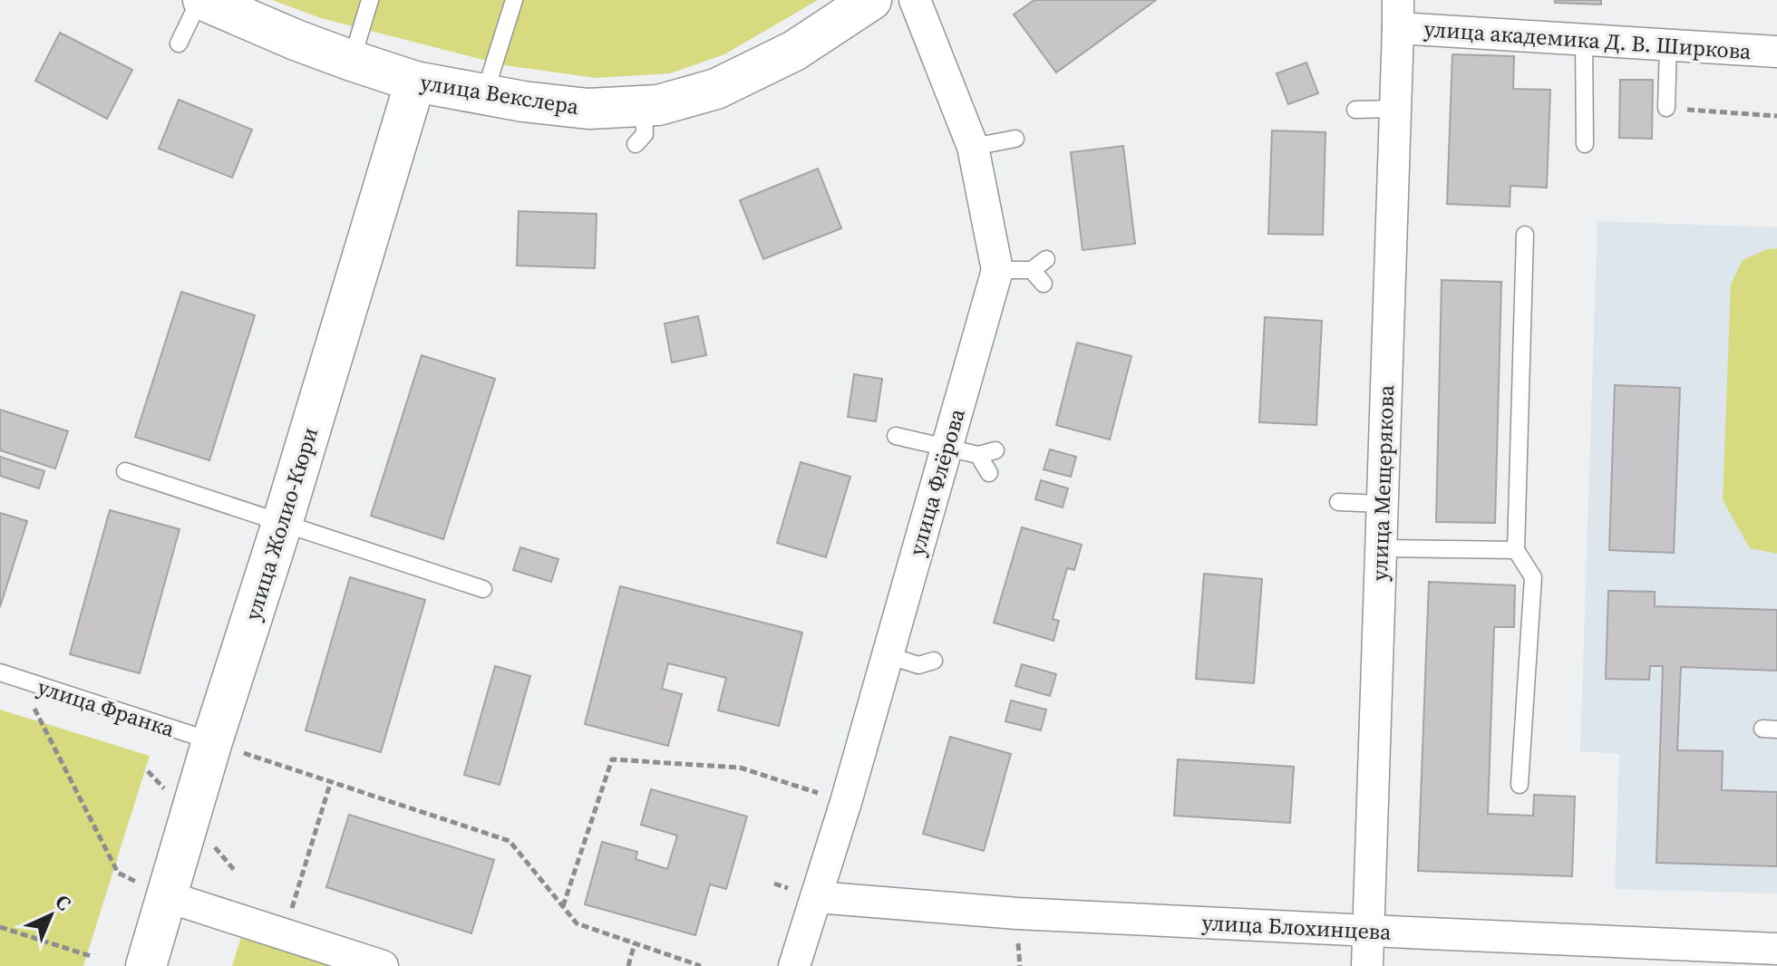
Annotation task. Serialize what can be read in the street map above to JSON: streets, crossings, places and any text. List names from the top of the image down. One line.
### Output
{"streets":{"street":["улица академика Д. В. Ширкова","улица Векслера","улица Флёрова","улица Мещерякова","улица Жолио-Кюри","улица Блохинцева"],"lane":["улица Франка"]},"crossings":[["улица академика Д. В. Ширкова","улица Мещерякова"],["улица Векслера","улица Жолио-Кюри"],["улица Флёрова","улица Блохинцева"],["улица Мещерякова","улица Блохинцева"],["улица Жолио-Кюри","улица Франка"]],"north":"top right"}
